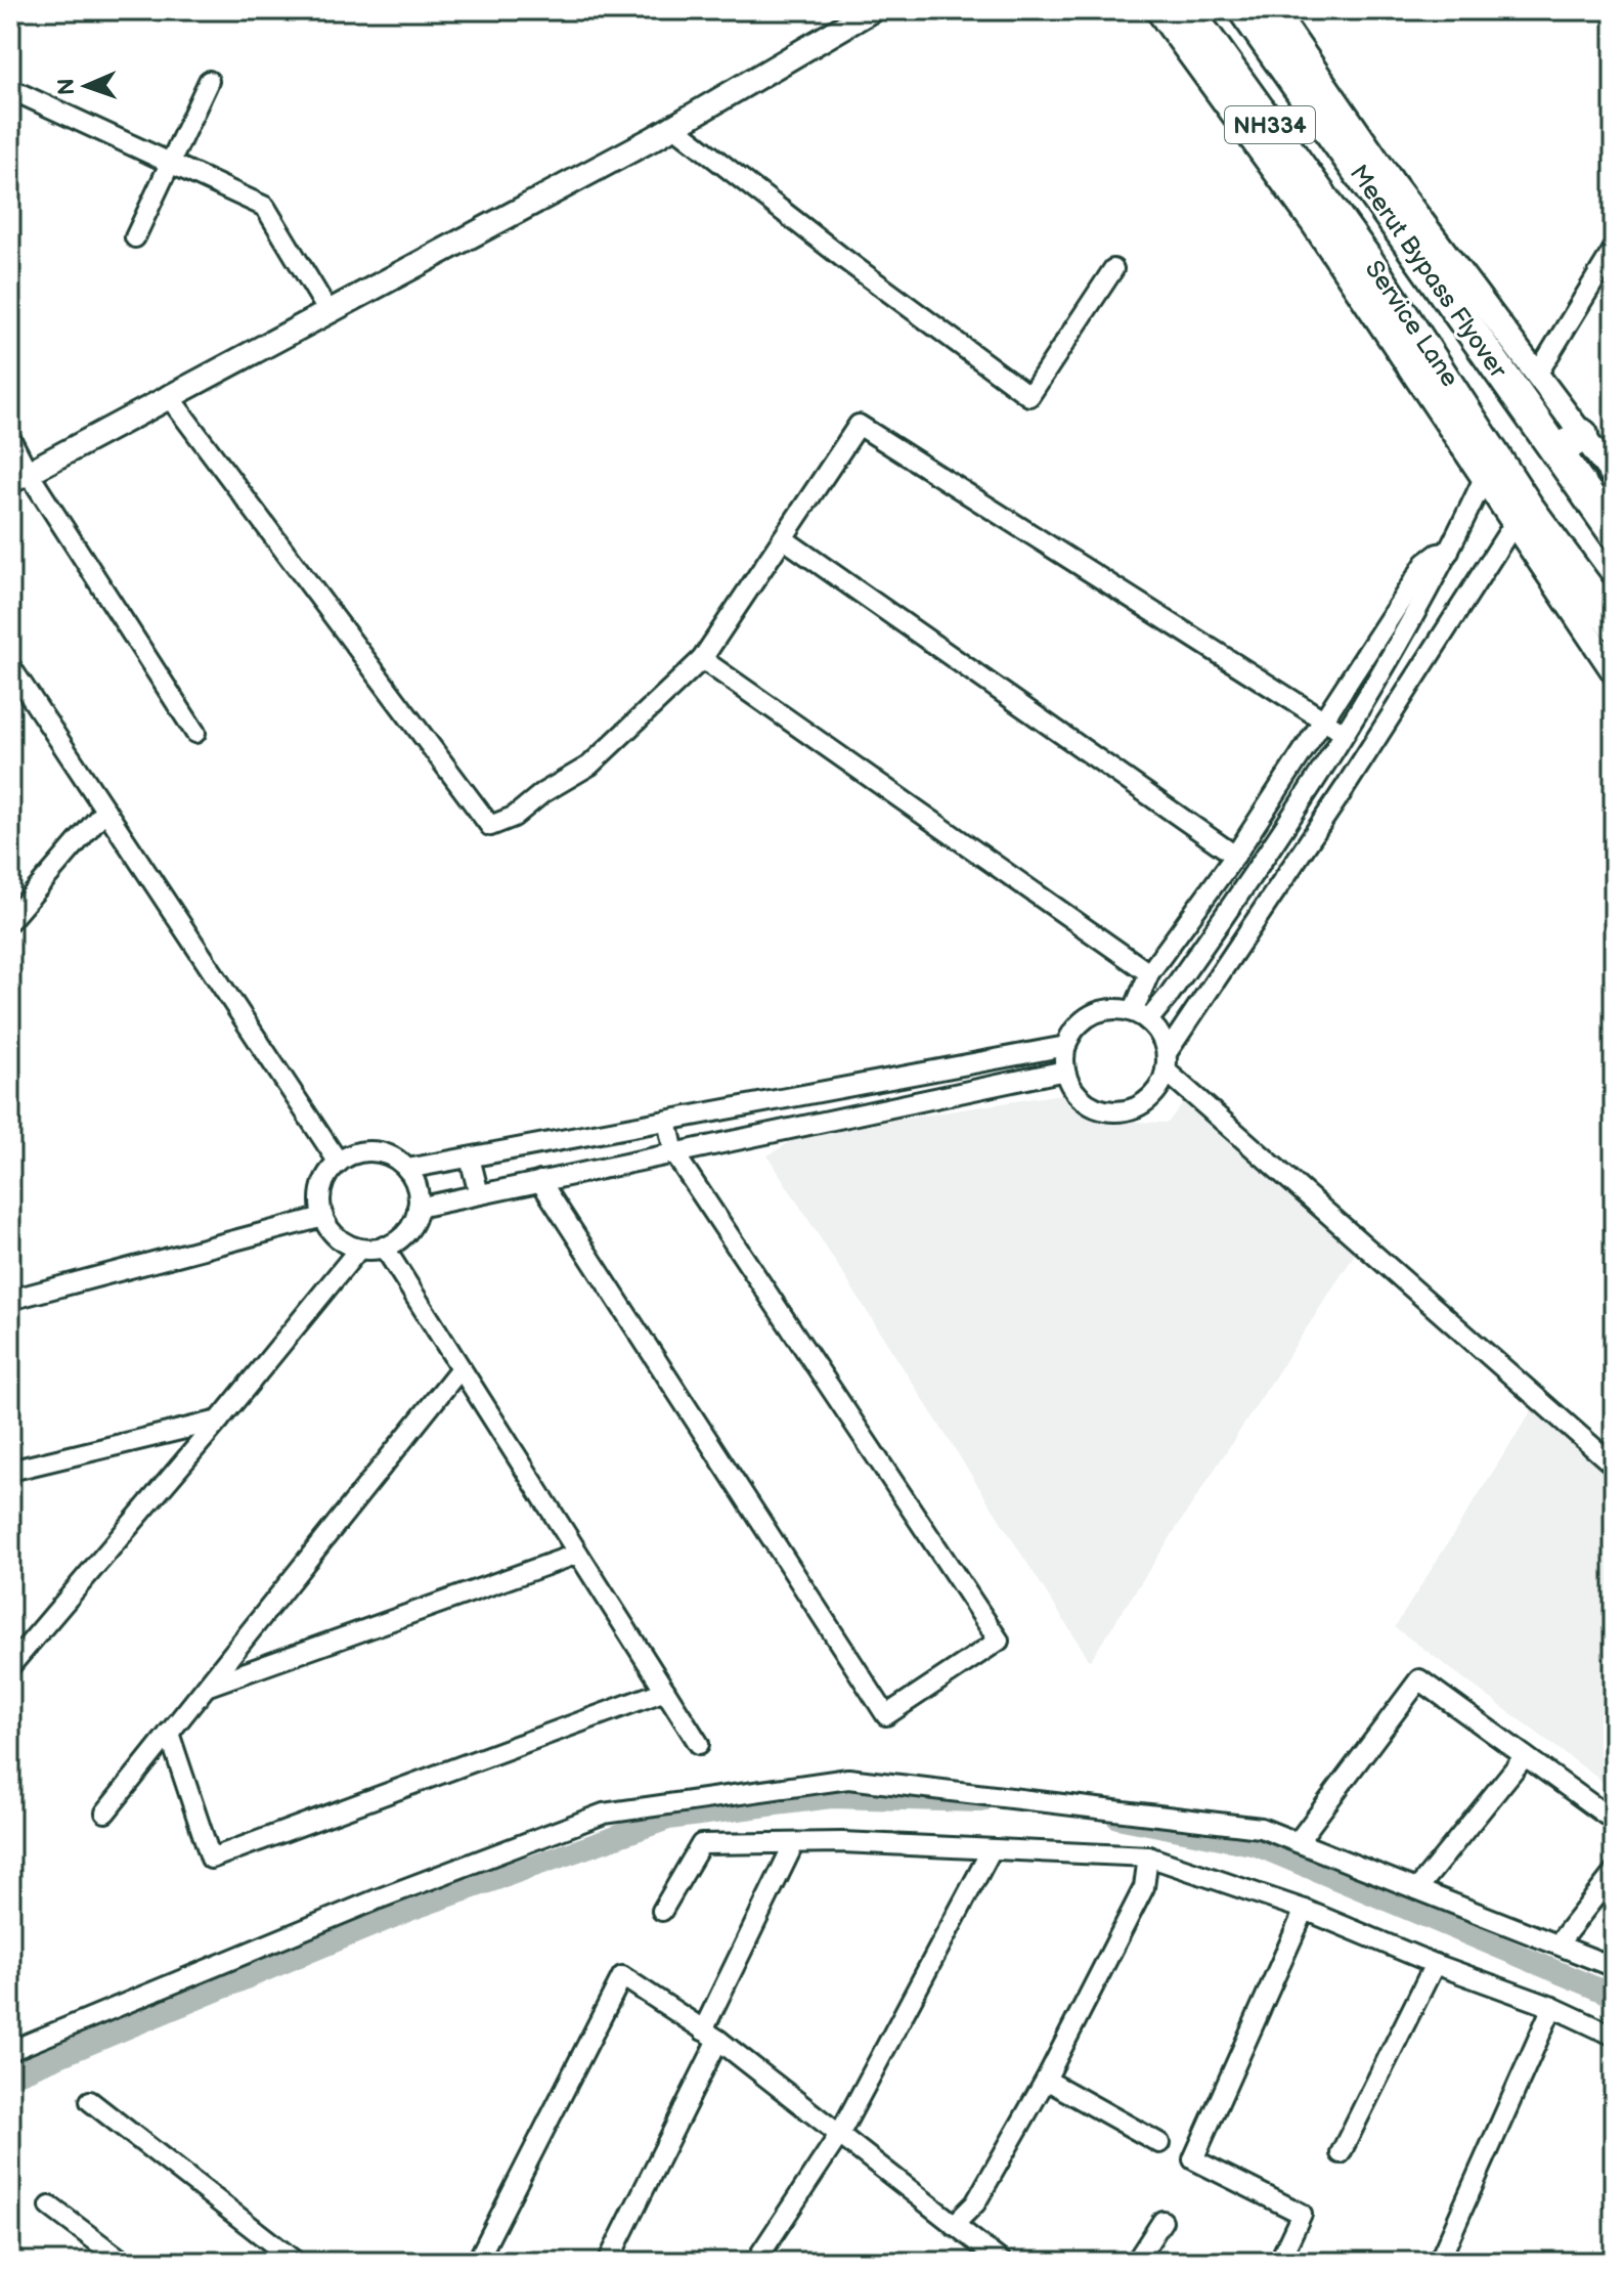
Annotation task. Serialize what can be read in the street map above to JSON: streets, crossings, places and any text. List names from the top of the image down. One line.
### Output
{"streets":{"highway":["NH334","Meerut Bypass Flyover"],"street":["Service Lane"]},"crossings":[["NH334","Meerut Bypass Flyover"],["NH334","Service Lane"],["Meerut Bypass Flyover","Service Lane"]],"north":"left"}
